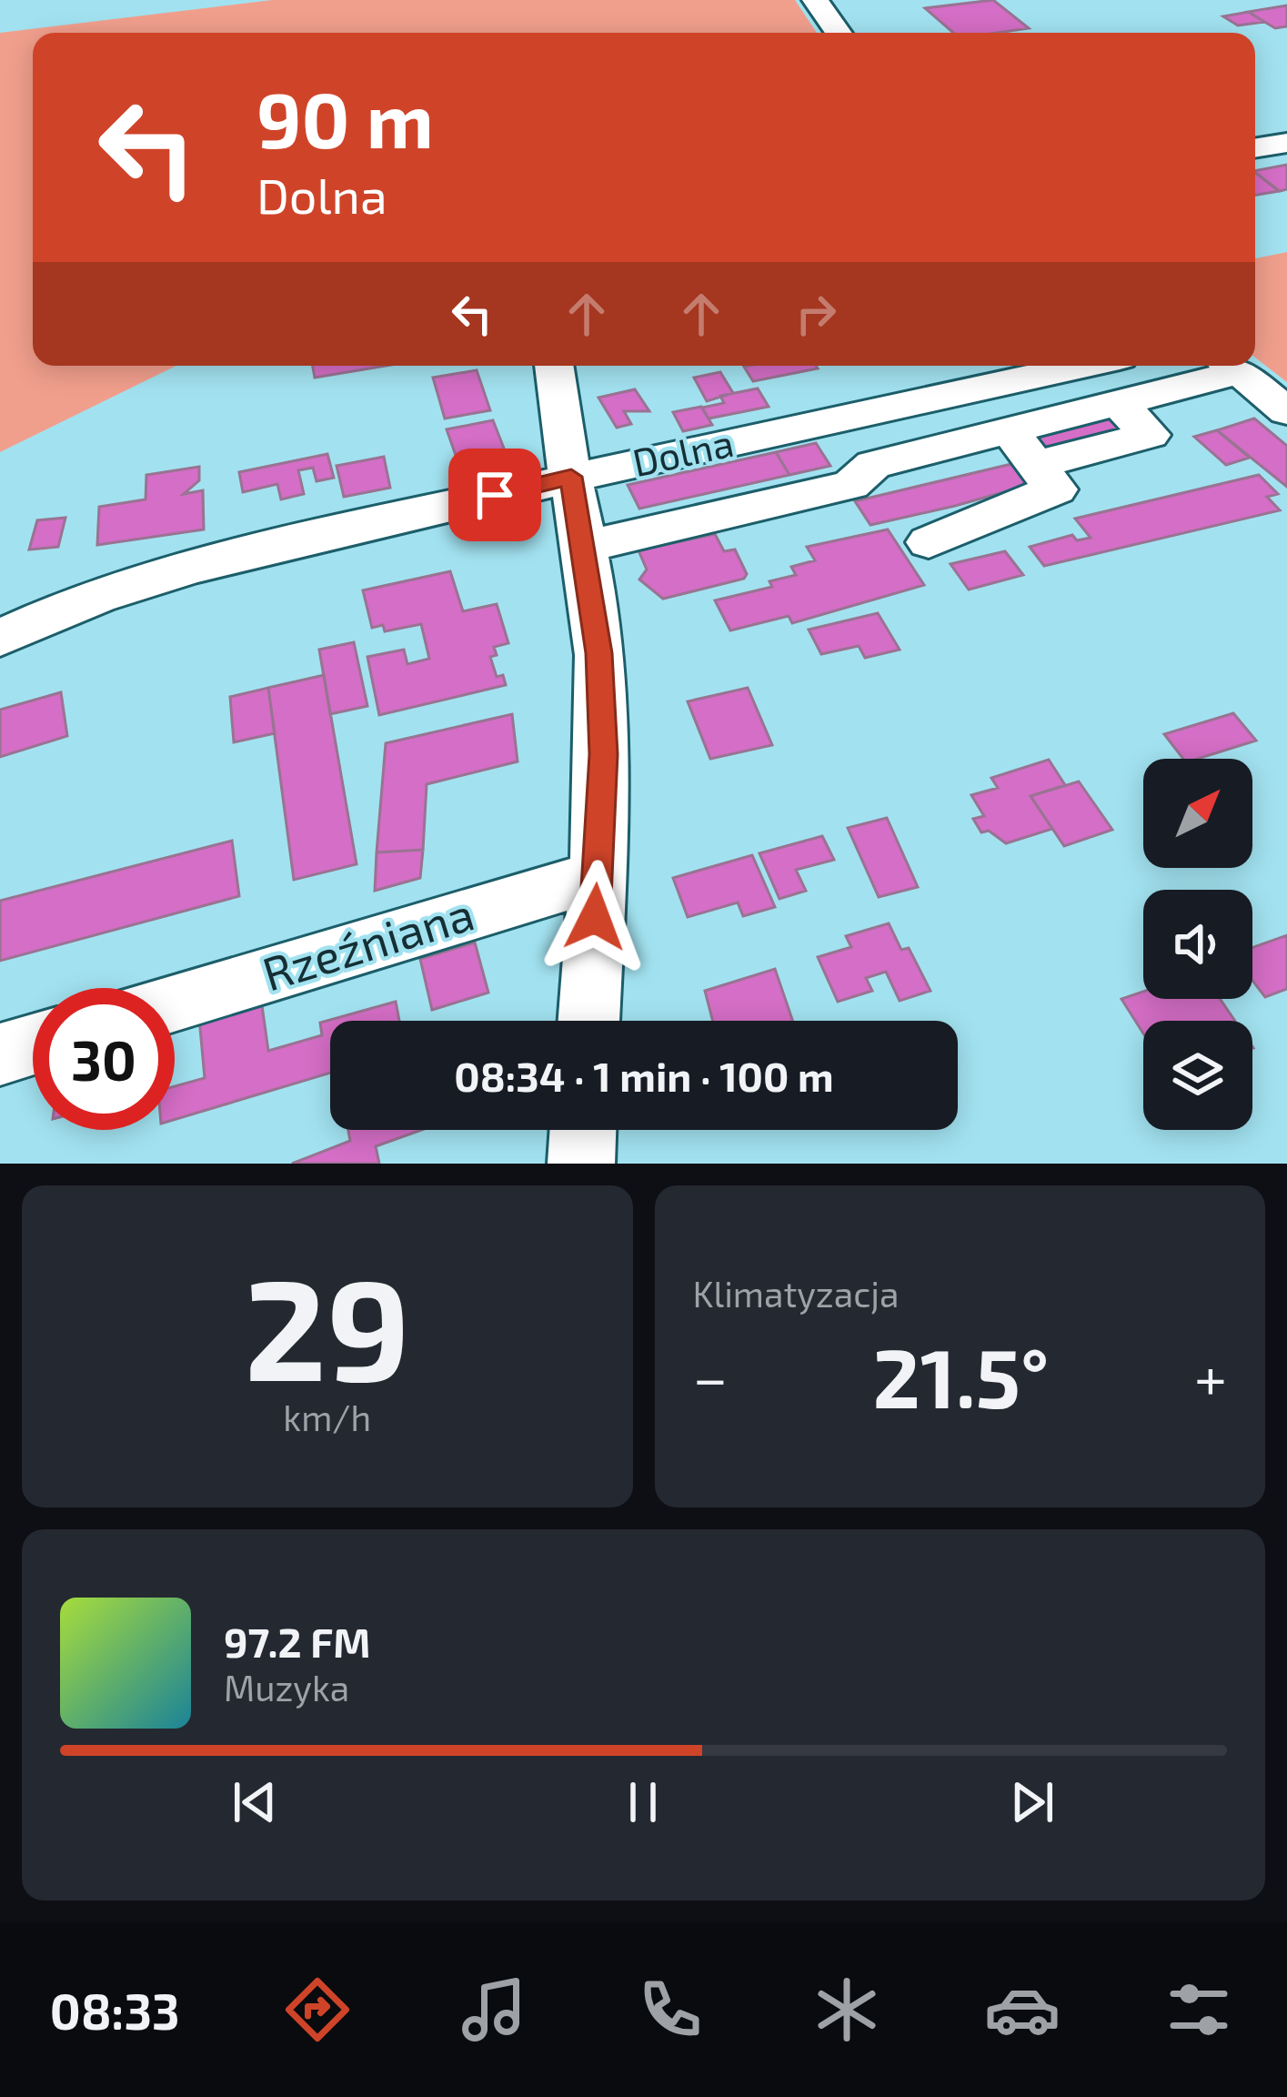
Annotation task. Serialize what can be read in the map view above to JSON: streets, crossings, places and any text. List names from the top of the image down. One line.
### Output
{"streets":{"street":["Dolna","Rzeźniana"]},"north":"top right","page":{"turn":["90 m","Dolna"],"limit":"30","trip":"08:34 · 1 min · 100 m","tile":[["29","km/h"],"Klimatyzacja"],"heat":["−","21.5°","+"],"song":["97.2 FM","Muzyka"],"tabs":"08:33"}}
